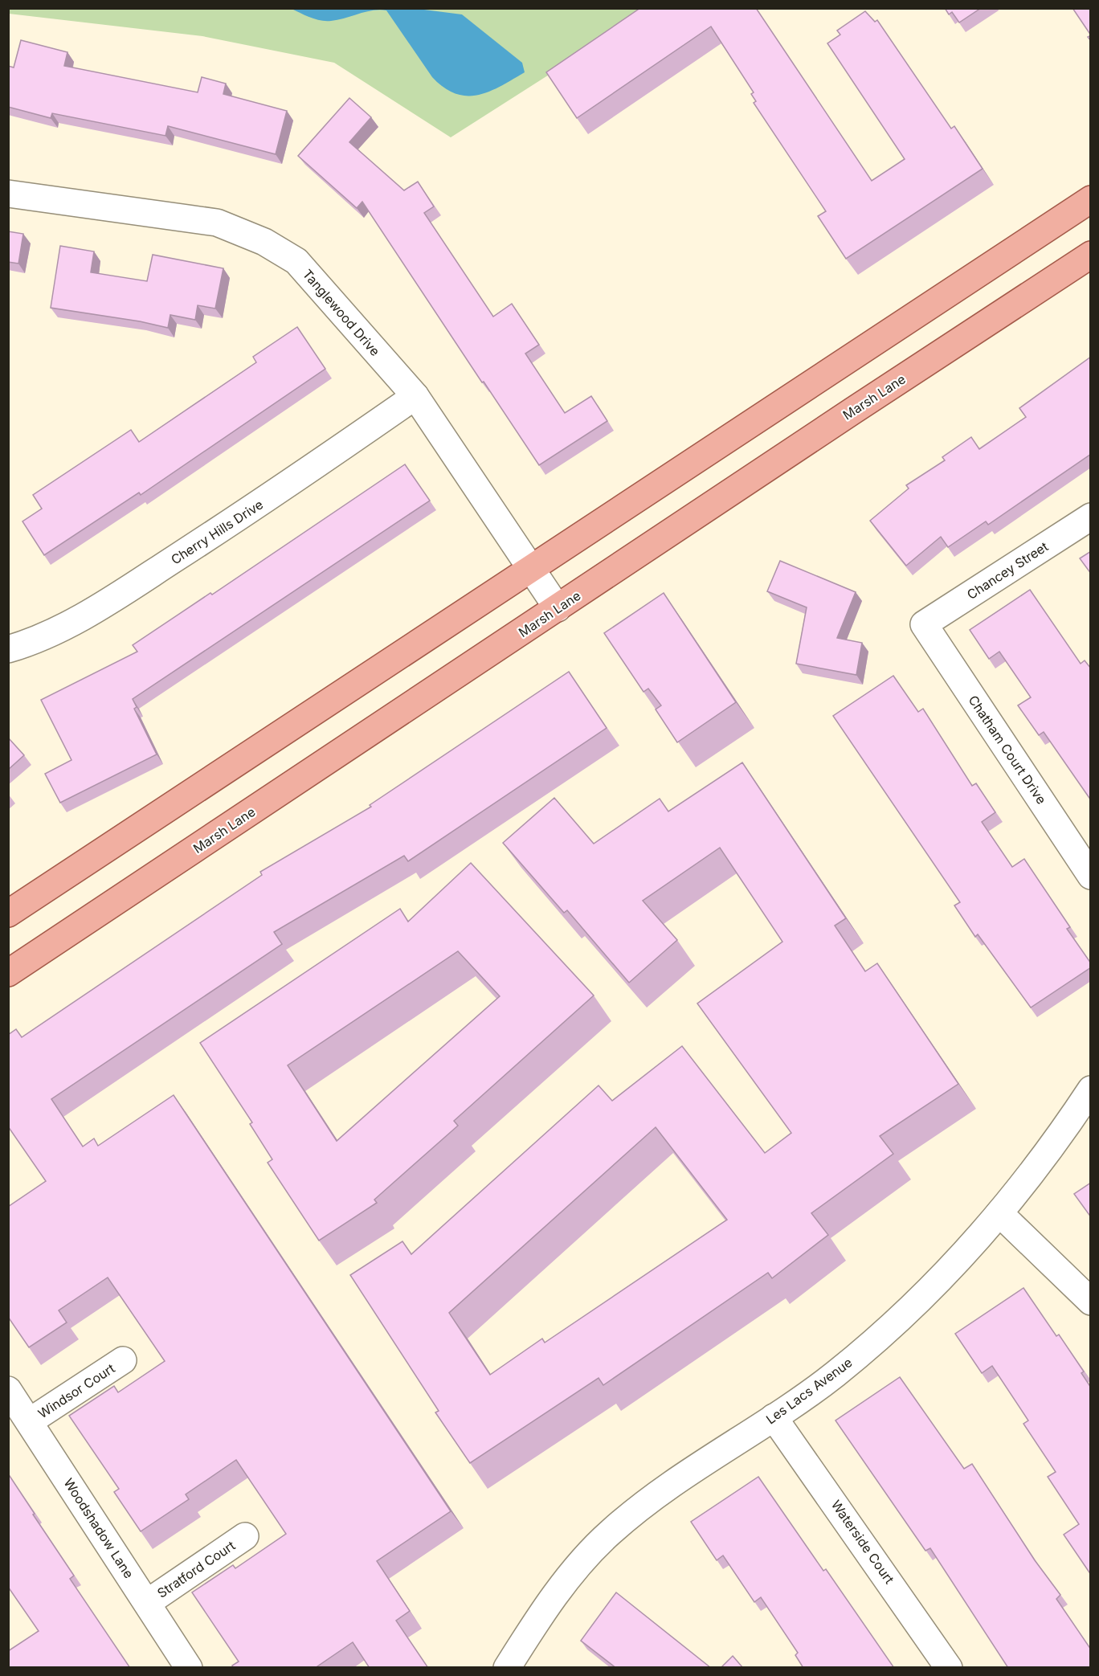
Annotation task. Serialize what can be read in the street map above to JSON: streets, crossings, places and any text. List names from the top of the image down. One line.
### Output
{"streets":{"main road":["Marsh Lane"],"street":["Tanglewood Drive","Cherry Hills Drive","Chancey Street","Chatham Court Drive","Windsor Court","Les Lacs Avenue","Woodshadow Lane","Waterside Court","Stratford Court"]},"crossings":[["Tanglewood Drive","Marsh Lane"],["Tanglewood Drive","Cherry Hills Drive"],["Chancey Street","Chatham Court Drive"],["Windsor Court","Woodshadow Lane"],["Les Lacs Avenue","Waterside Court"],["Woodshadow Lane","Stratford Court"]]}
